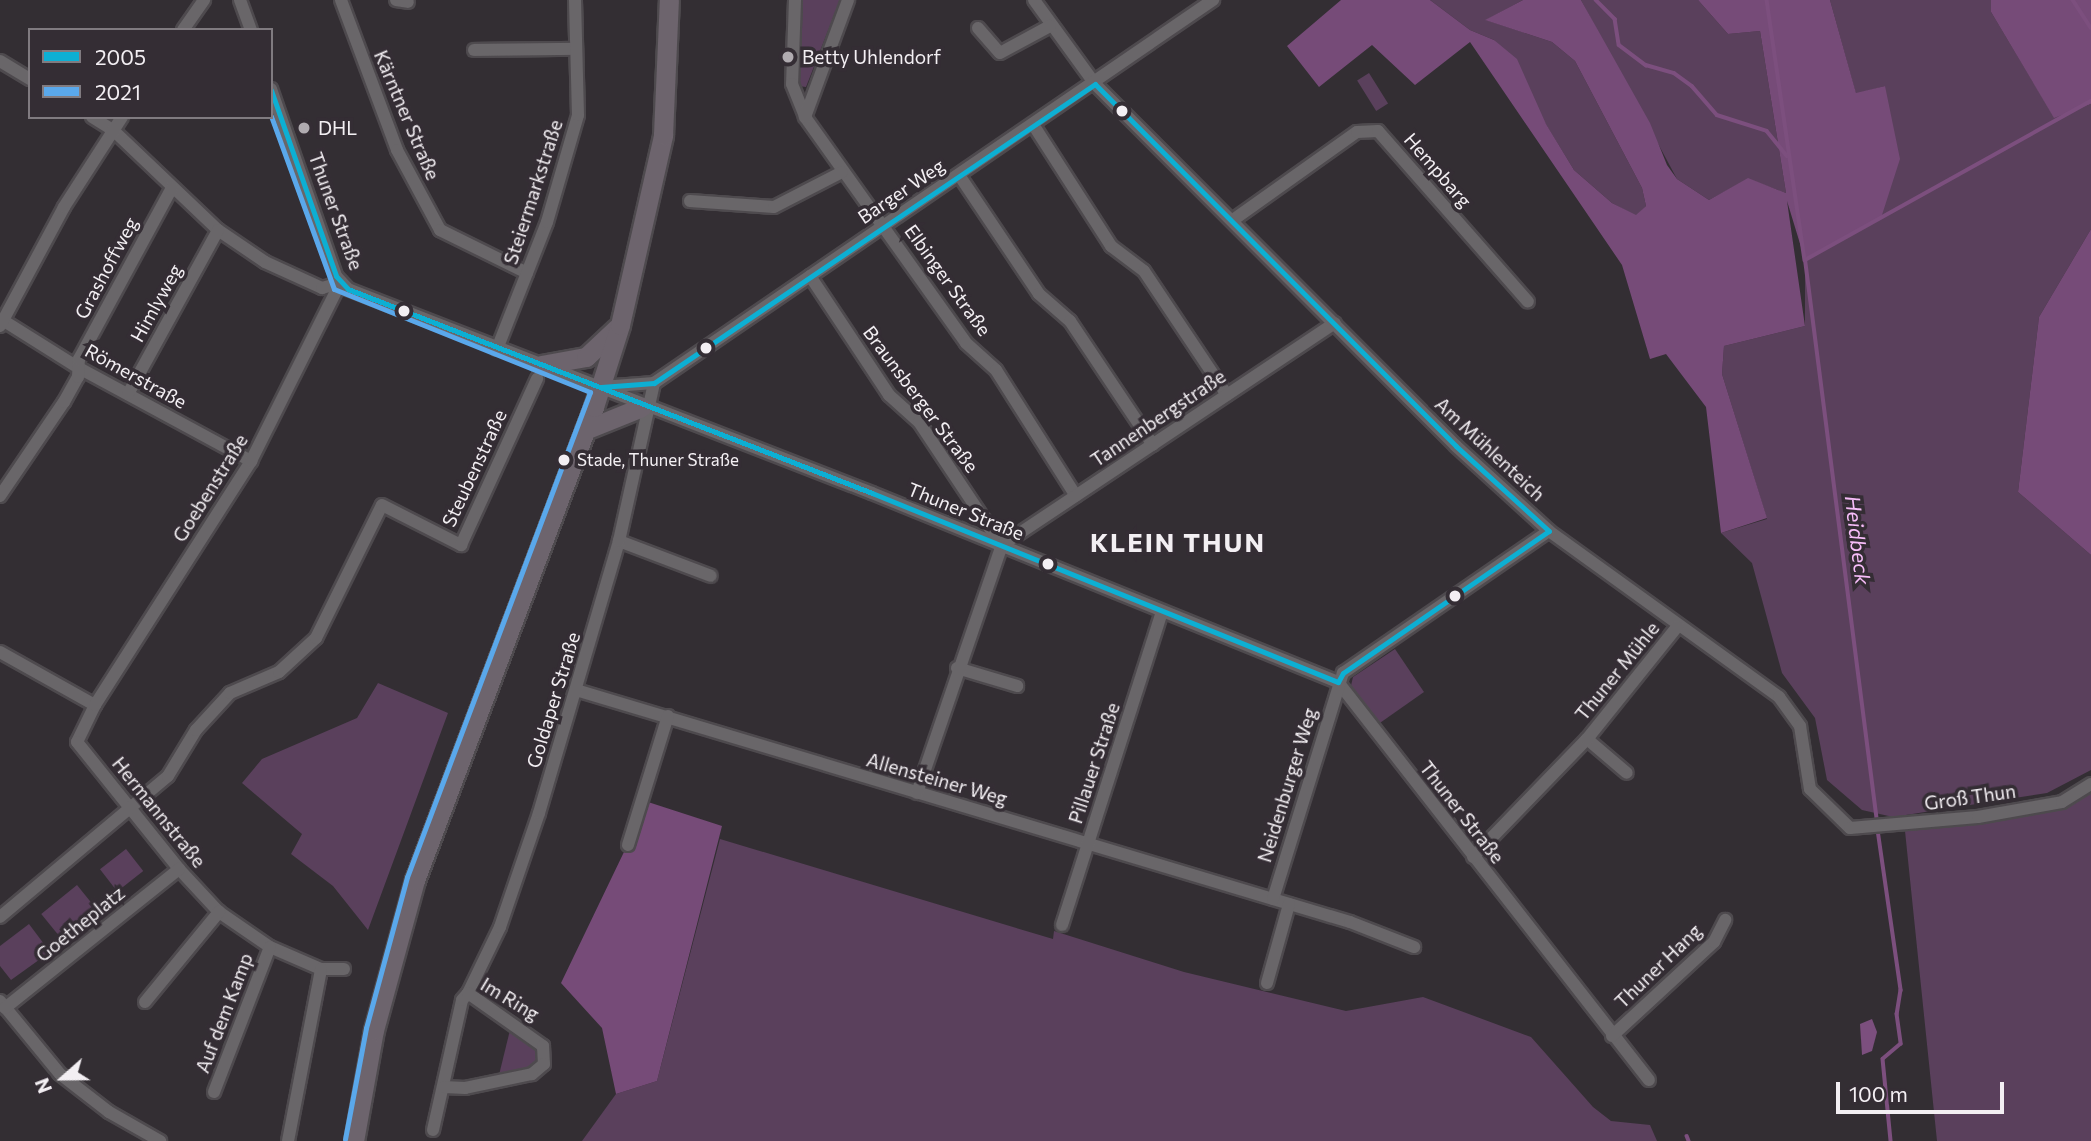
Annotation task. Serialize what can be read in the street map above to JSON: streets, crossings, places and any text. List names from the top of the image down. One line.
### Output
{"streets":{"street":["Kärntner Straße","Hempbarg","Barger Weg","Steiermarkstraße","Thuner Straße","Grashoffweg","Elbinger Straße","Himlyweg","Römerstraße","Braunsberger Straße","Tannenbergstraße","Am Mühlenteich","Steubenstraße","Goebenstraße","Thuner Mühle","Goldaper Straße","Pillauer Straße","Allensteiner Weg","Neidenburger Weg","Groß Thun","Hermannstraße","Goetheplatz","Thuner Hang","Im Ring","Auf dem Kamp"]},"crossings":[["Kärntner Straße","Steiermarkstraße"],["Hempbarg","Am Mühlenteich"],["Barger Weg","Elbinger Straße"],["Barger Weg","Braunsberger Straße"],["Barger Weg","Am Mühlenteich"],["Barger Weg","Goldaper Straße"],["Steiermarkstraße","Thuner Straße"],["Thuner Straße","Braunsberger Straße"],["Thuner Straße","Tannenbergstraße"],["Thuner Straße","Steubenstraße"],["Thuner Straße","Goebenstraße"],["Thuner Straße","Thuner Mühle"],["Thuner Straße","Goldaper Straße"],["Thuner Straße","Pillauer Straße"],["Thuner Straße","Neidenburger Weg"],["Thuner Straße","Thuner Hang"],["Grashoffweg","Römerstraße"],["Elbinger Straße","Tannenbergstraße"],["Himlyweg","Römerstraße"],["Römerstraße","Goebenstraße"],["Braunsberger Straße","Tannenbergstraße"],["Tannenbergstraße","Am Mühlenteich"],["Am Mühlenteich","Thuner Mühle"],["Am Mühlenteich","Groß Thun"],["Steubenstraße","Hermannstraße"],["Goebenstraße","Hermannstraße"],["Goldaper Straße","Allensteiner Weg"],["Goldaper Straße","Im Ring"],["Pillauer Straße","Allensteiner Weg"],["Allensteiner Weg","Neidenburger Weg"],["Hermannstraße","Goetheplatz"],["Hermannstraße","Auf dem Kamp"]],"districts":["KLEIN THUN"],"water":["Heidbeck"],"places":["Betty Uhlendorf","DHL","Stade, Thuner Straße"],"lines":["transit line 2005","transit line 2021"],"legend":["2005","2021"],"scale_bar":"100 m","north":"left"}
